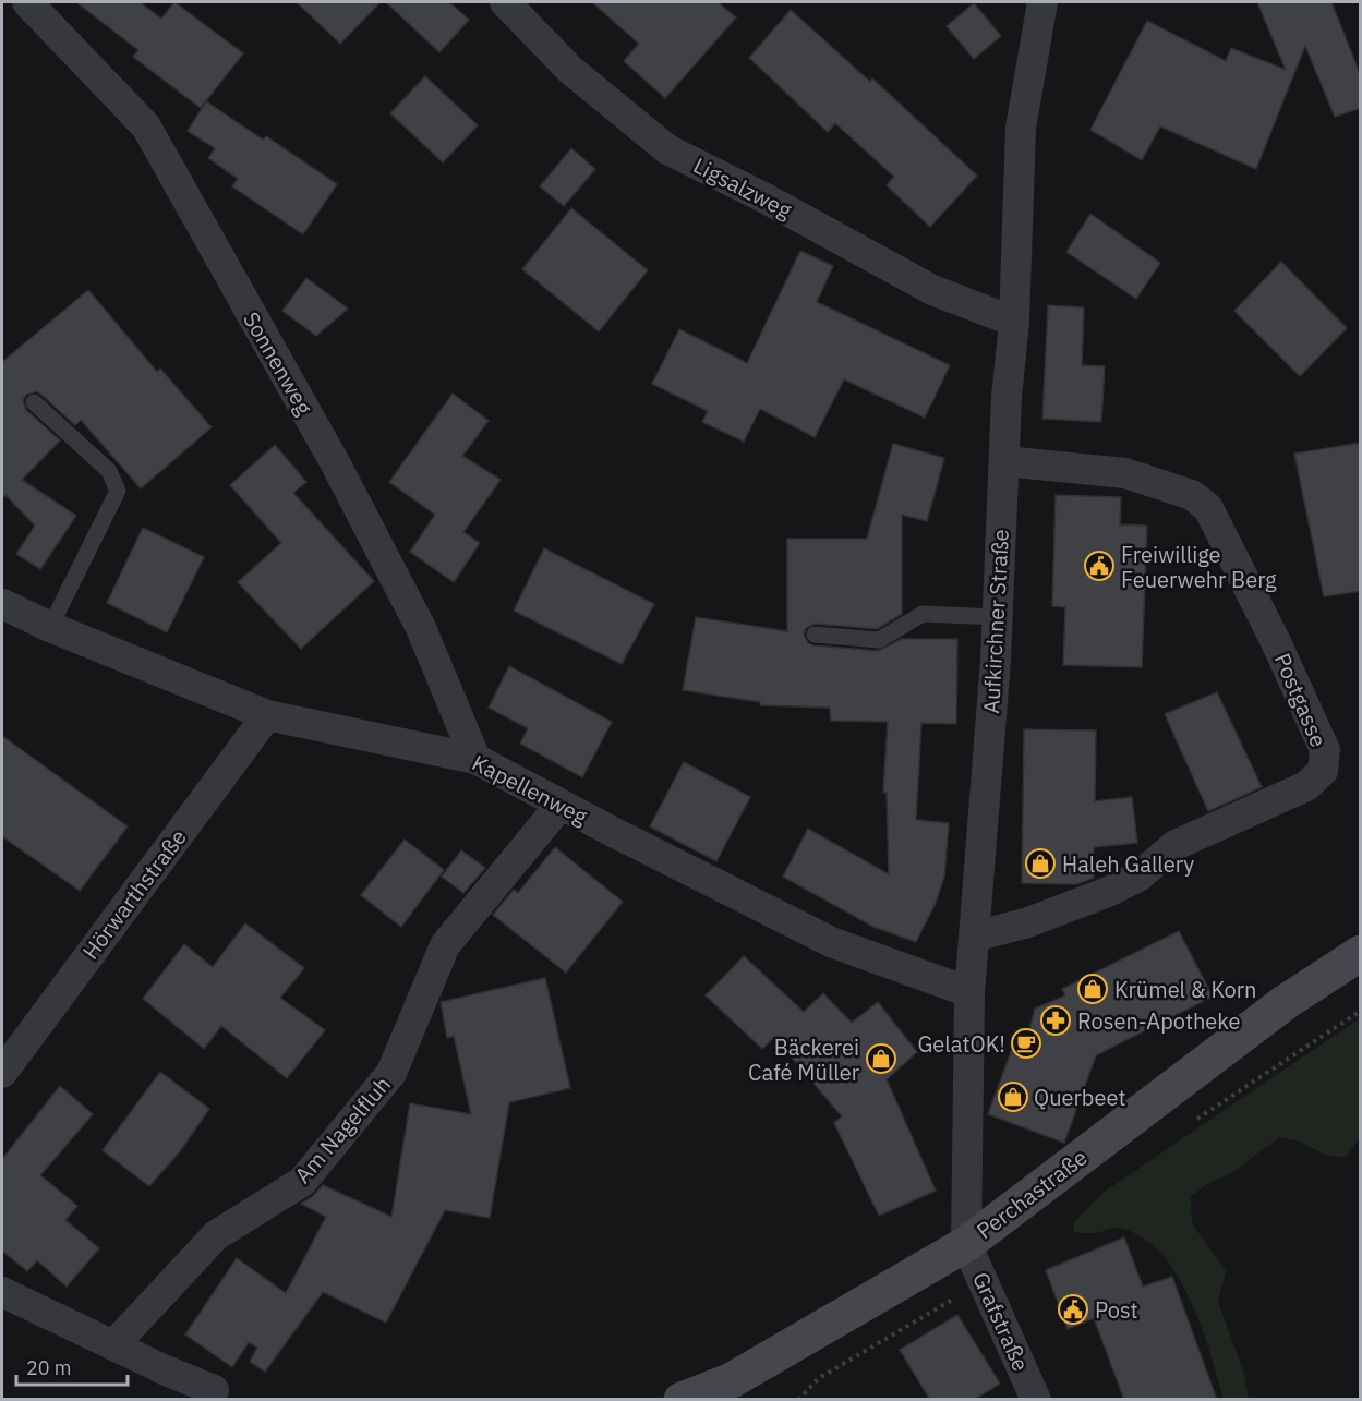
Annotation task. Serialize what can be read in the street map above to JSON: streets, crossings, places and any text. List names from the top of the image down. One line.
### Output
{"streets":{"main road":["Perchastraße"],"street":["Ligsalzweg","Sonnenweg","Aufkirchner Straße","Postgasse","Kapellenweg","Hörwarthstraße","Am Nagelfluh","Grafstraße"]},"crossings":[["Ligsalzweg","Aufkirchner Straße"],["Sonnenweg","Kapellenweg"],["Aufkirchner Straße","Postgasse"],["Aufkirchner Straße","Kapellenweg"],["Aufkirchner Straße","Perchastraße"],["Aufkirchner Straße","Grafstraße"],["Kapellenweg","Hörwarthstraße"],["Kapellenweg","Am Nagelfluh"],["Perchastraße","Grafstraße"]],"places":{"public building":["Freiwillige Feuerwehr Berg","Post"],"shop":["Haleh Gallery","Krümel & Korn","Bäckerei Café Müller","Querbeet"],"pharmacy":["Rosen-Apotheke"],"cafe":["GelatOK!"]},"scale_bar":"20 m"}
